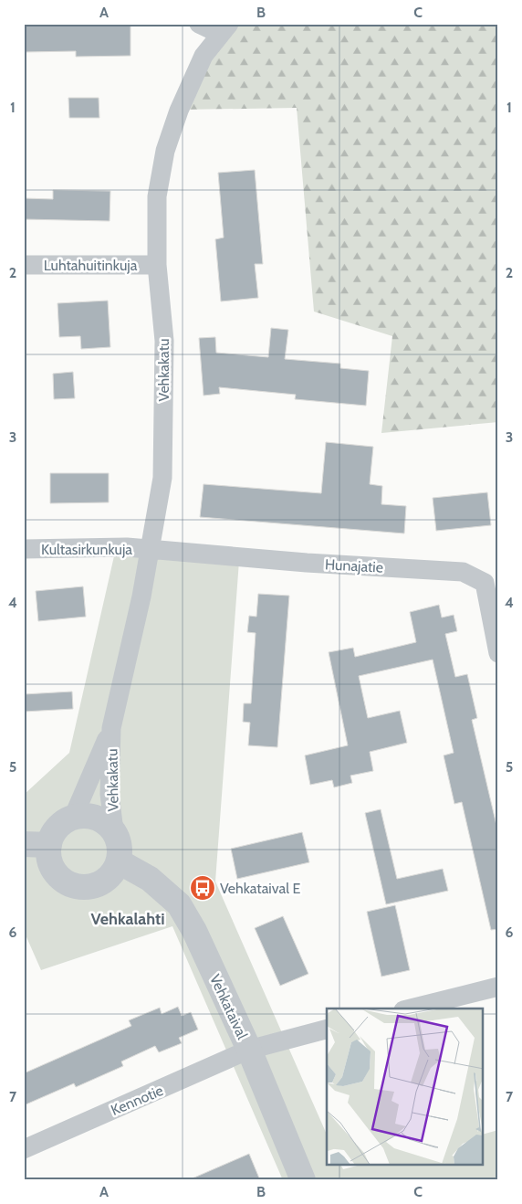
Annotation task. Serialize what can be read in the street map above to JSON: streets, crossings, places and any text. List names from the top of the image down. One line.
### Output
{"streets":{"street":["Luhtahuitinkuja","Vehkakatu","Kultasirkunkuja","Hunajatie","Vehkataival","Kennotie"]},"crossings":[["Luhtahuitinkuja","Vehkakatu"],["Vehkakatu","Kultasirkunkuja"],["Vehkakatu","Hunajatie"],["Vehkakatu","Vehkataival"],["Kultasirkunkuja","Hunajatie"],["Vehkataival","Kennotie"]],"districts":["Vehkalahti"],"places":{"bus stop":["Vehkataival E"]},"grid":{"columns":["A","B","C"],"rows":["1","2","3","4","5","6","7"]}}
